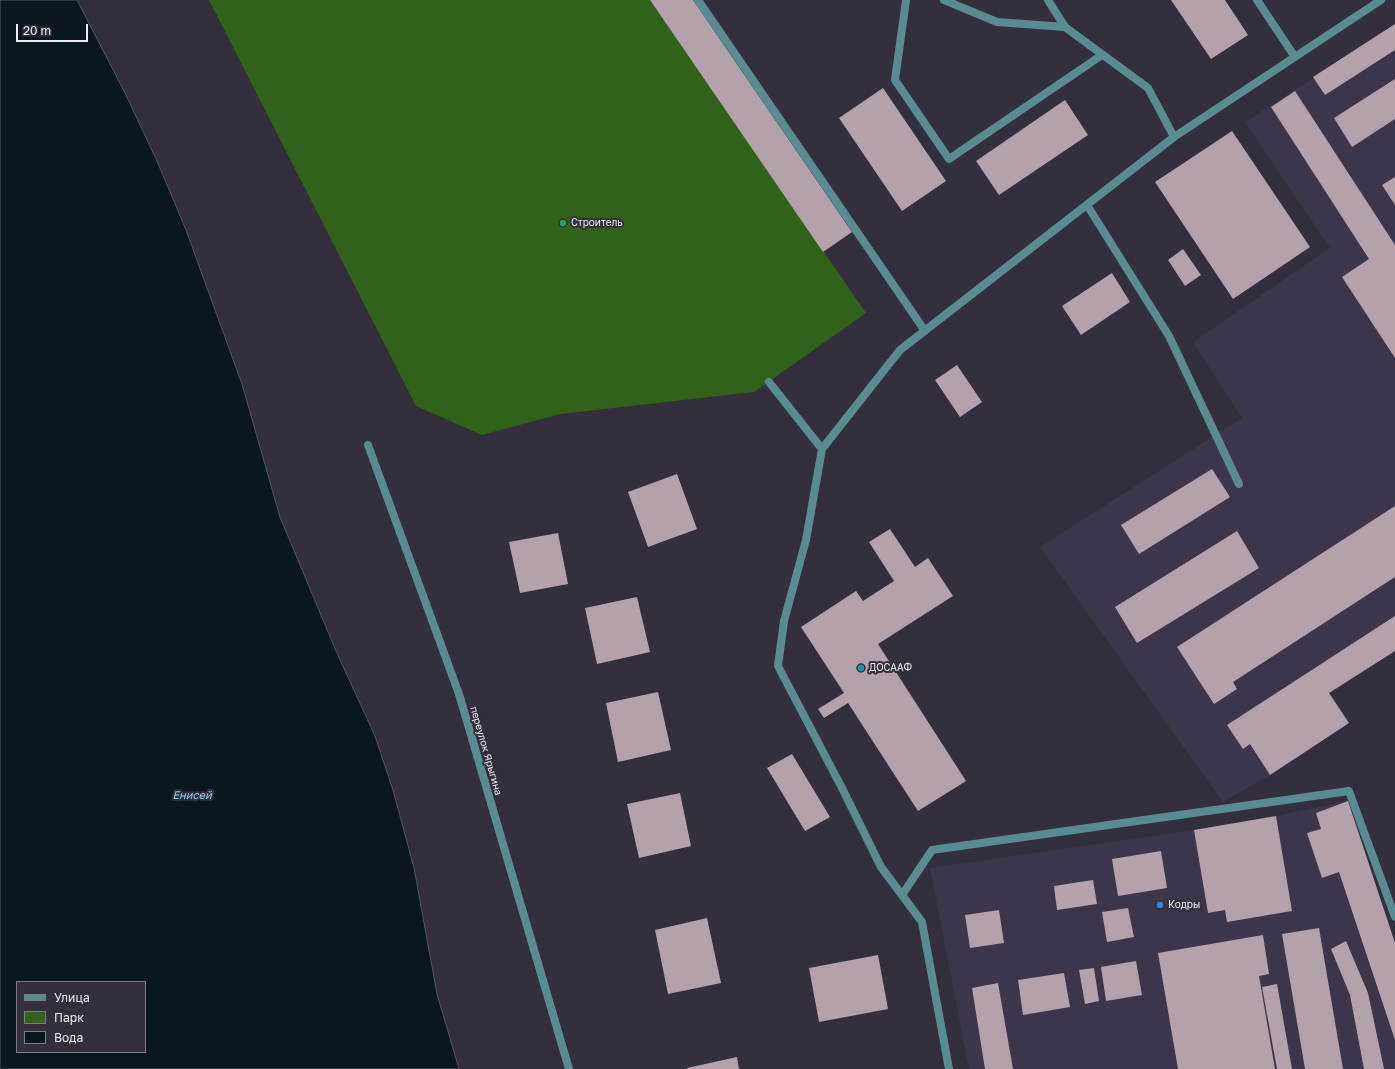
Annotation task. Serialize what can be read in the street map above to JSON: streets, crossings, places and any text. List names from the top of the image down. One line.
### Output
{"streets":{"street":["переулок Ярыгина"]},"water":["Енисей"],"places":["Строитель","ДОСААФ","Кодры"],"legend":["Улица","Парк","Вода"],"scale_bar":"20 m"}
